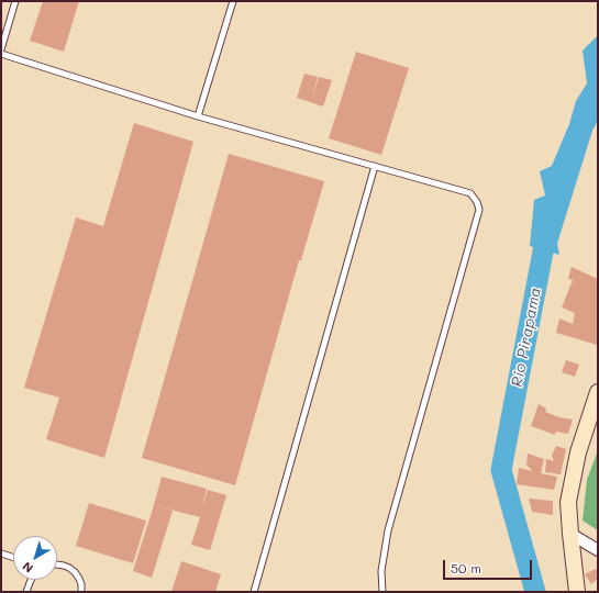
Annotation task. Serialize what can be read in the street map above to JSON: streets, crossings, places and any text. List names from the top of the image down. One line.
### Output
{"water":["Rio Pirapama"],"scale_bar":"50 m","north":"bottom left"}
